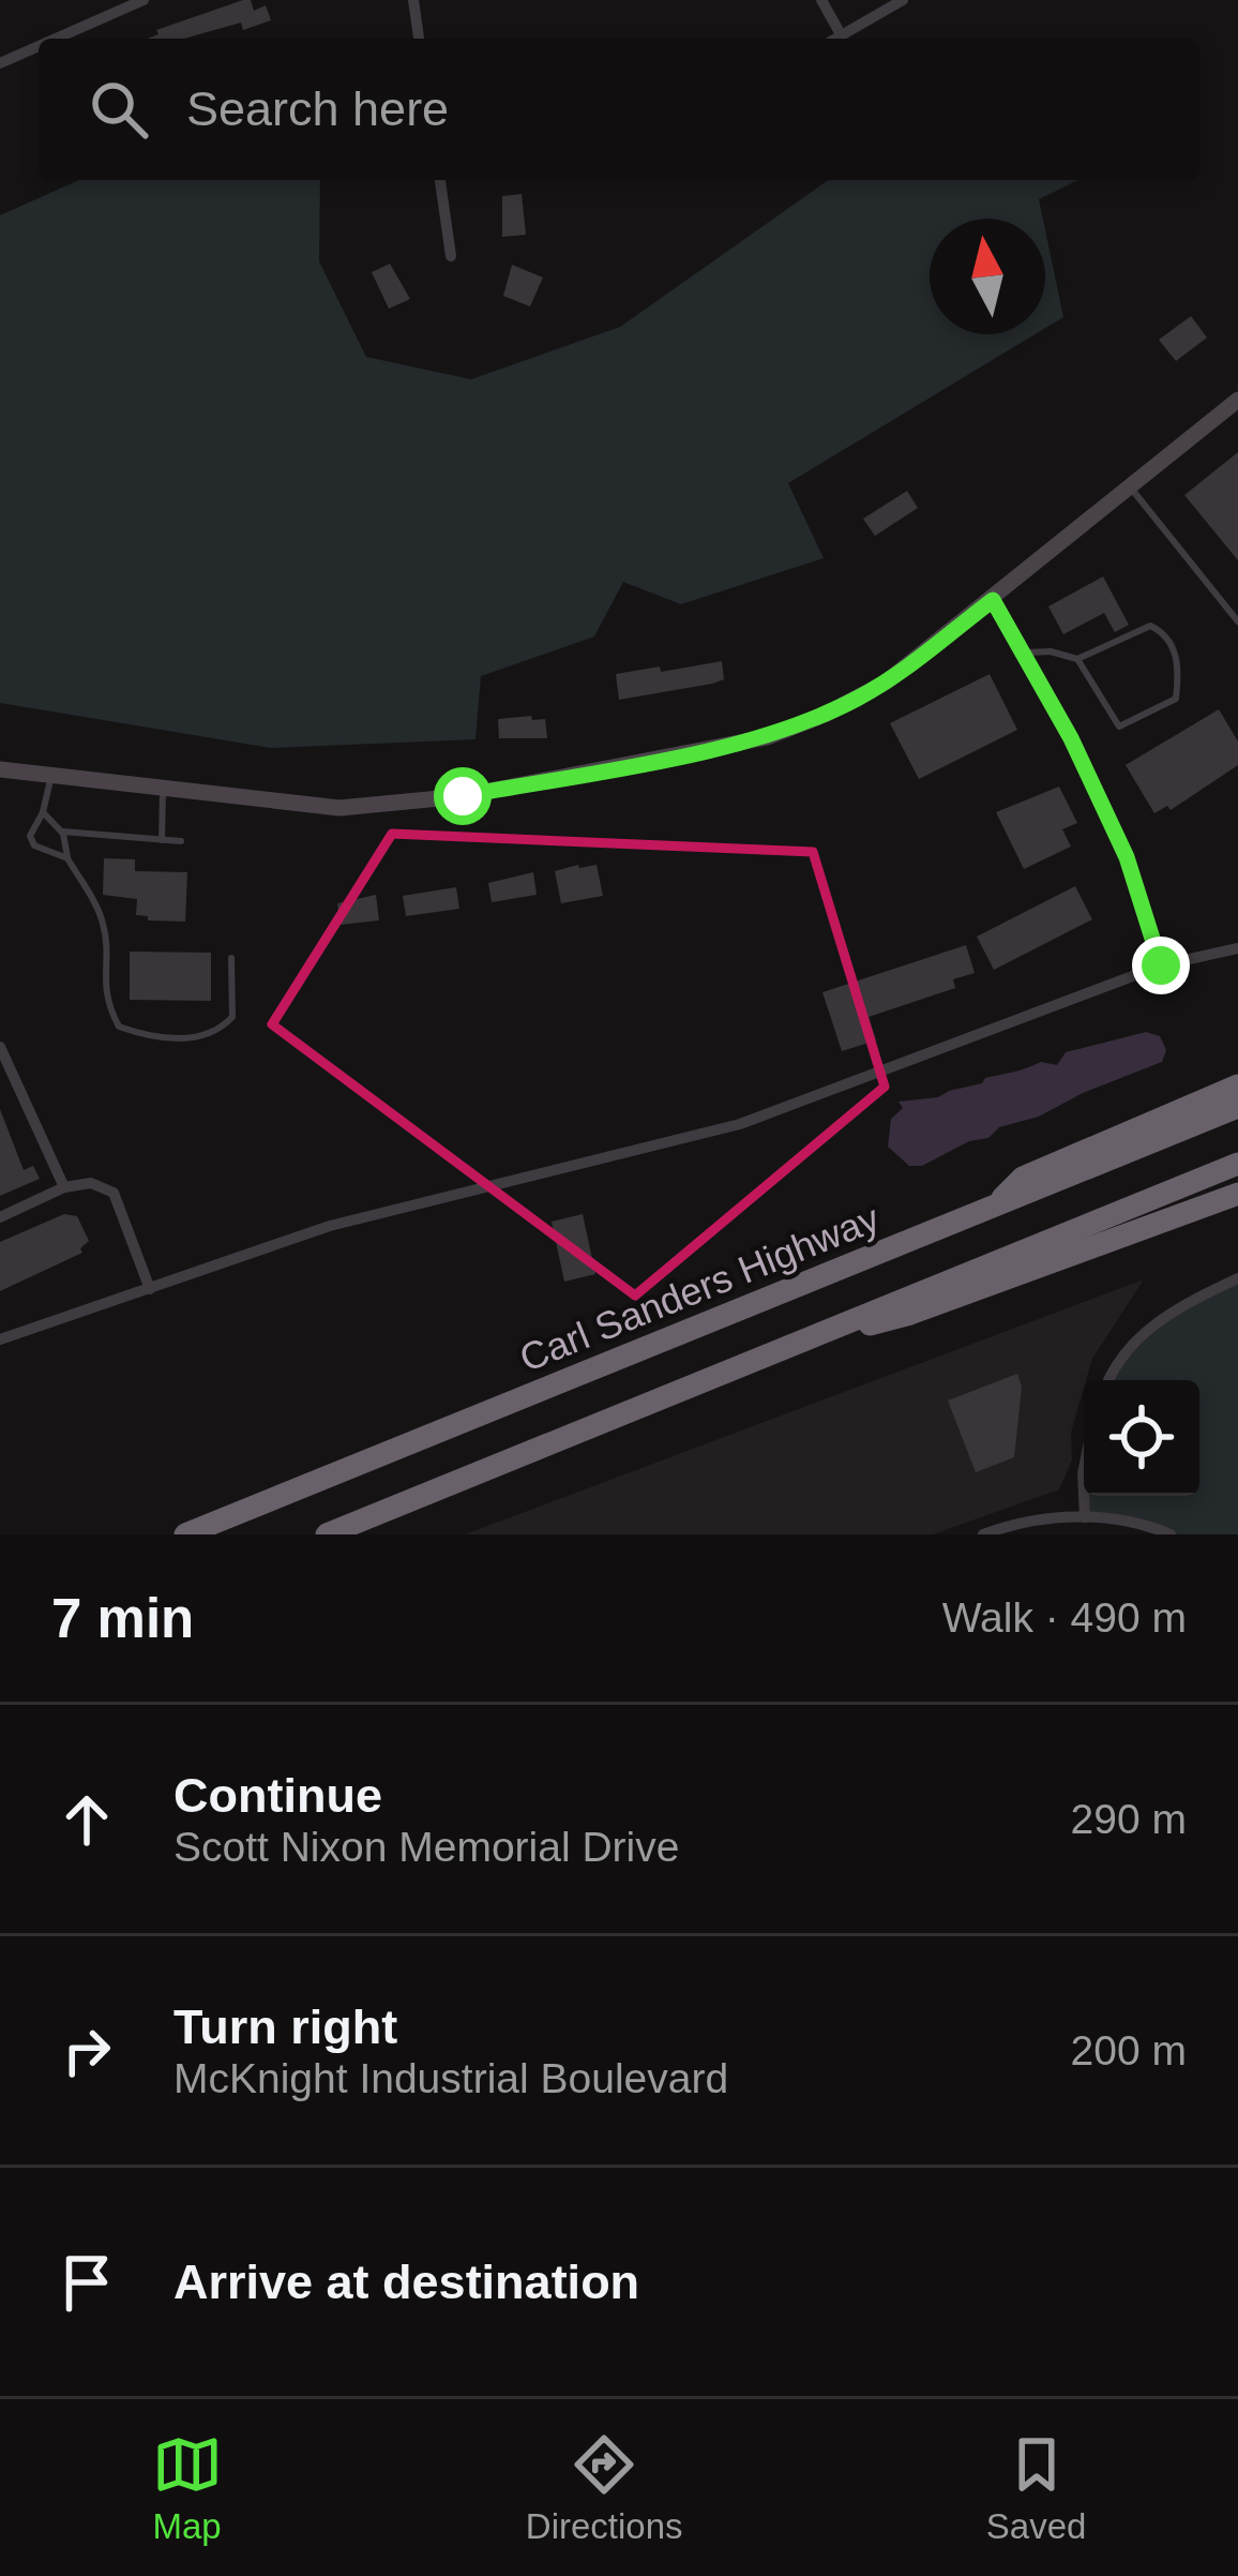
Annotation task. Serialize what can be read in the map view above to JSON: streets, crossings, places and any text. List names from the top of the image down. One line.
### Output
{"streets":{"highway":["Carl Sanders Highway"]},"north":"top","page":{"search":"Search here","heading":["7 min","Walk · 490 m"],"list":[["Continue","Scott Nixon Memorial Drive","290 m"],["Turn right","McKnight Industrial Boulevard","200 m"],"Arrive at destination"],"nav":["Map","Directions","Saved"]}}
